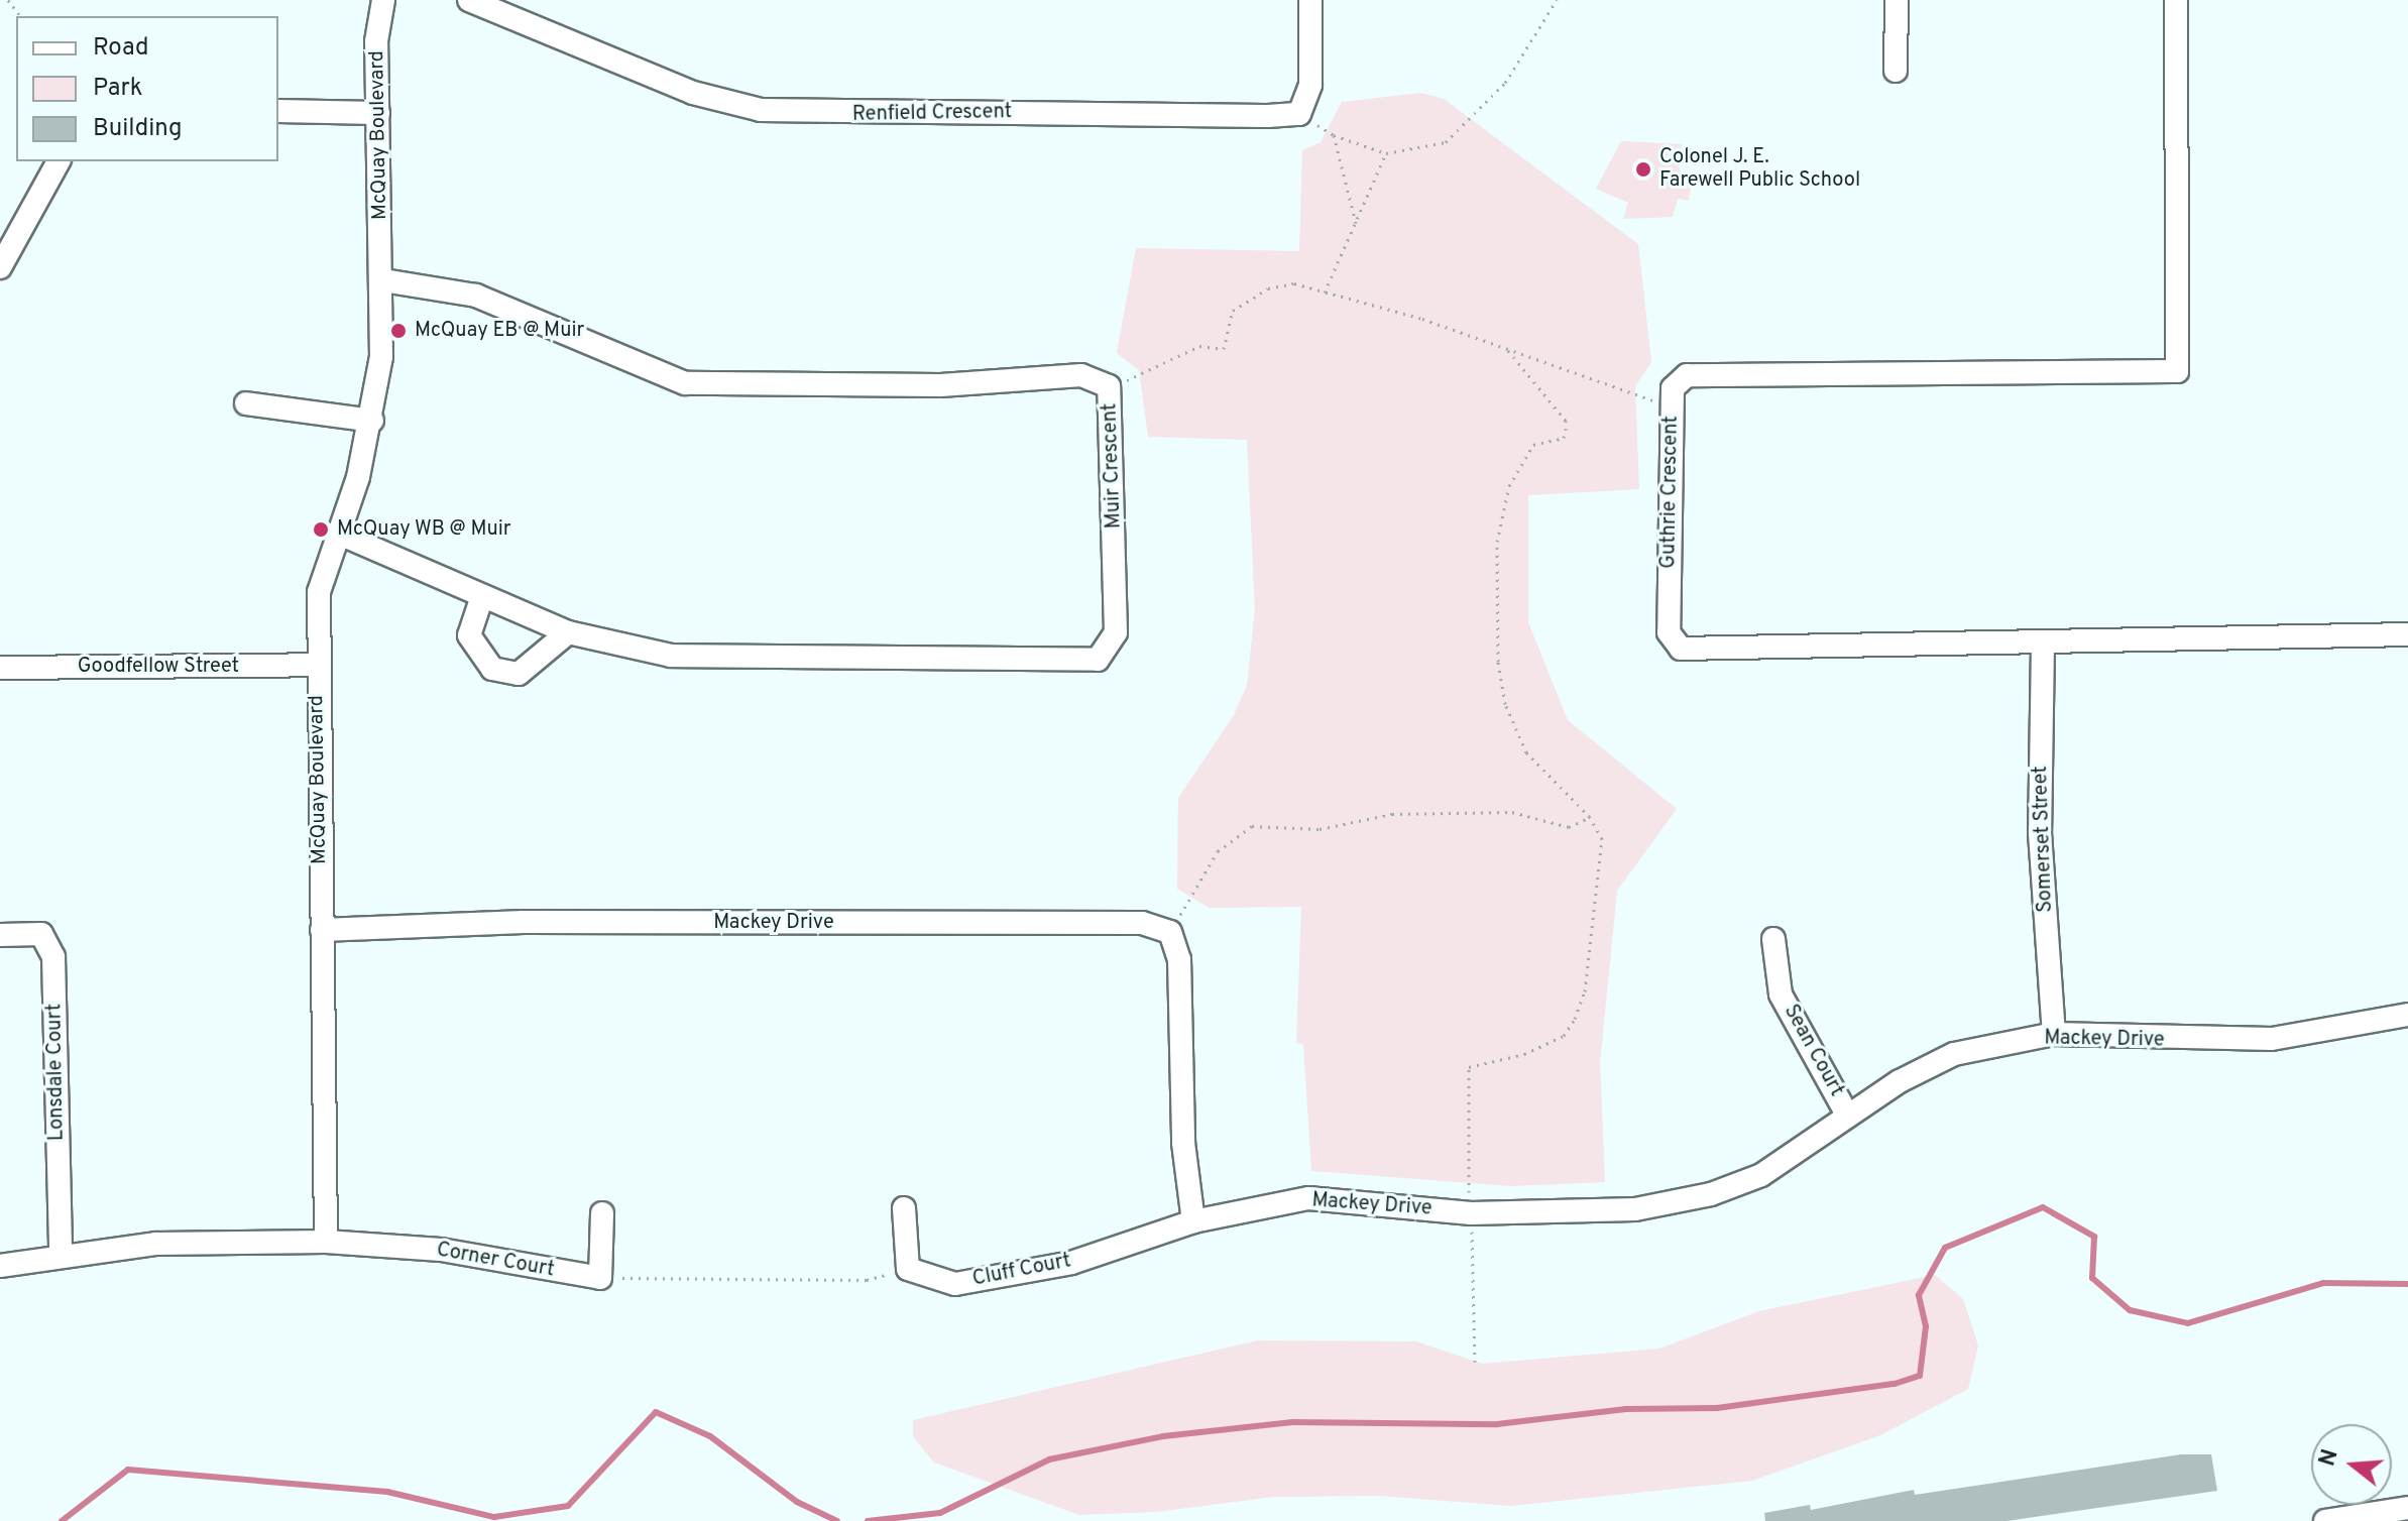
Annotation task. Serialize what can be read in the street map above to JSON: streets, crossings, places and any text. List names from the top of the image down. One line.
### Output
{"streets":{"street":["Renfield Crescent","McQuay Boulevard","Muir Crescent","Guthrie Crescent","Goodfellow Street","Somerset Street","Mackey Drive","Sean Court","Lonsdale Court","Corner Court","Cluff Court"]},"crossings":[["McQuay Boulevard","Muir Crescent"],["McQuay Boulevard","Goodfellow Street"],["McQuay Boulevard","Mackey Drive"],["McQuay Boulevard","Corner Court"],["Guthrie Crescent","Somerset Street"],["Somerset Street","Mackey Drive"],["Mackey Drive","Sean Court"],["Mackey Drive","Cluff Court"]],"places":["Colonel J. E. Farewell Public School","McQuay EB @ Muir","McQuay WB @ Muir"],"legend":["Road","Park","Building"],"north":"left"}
